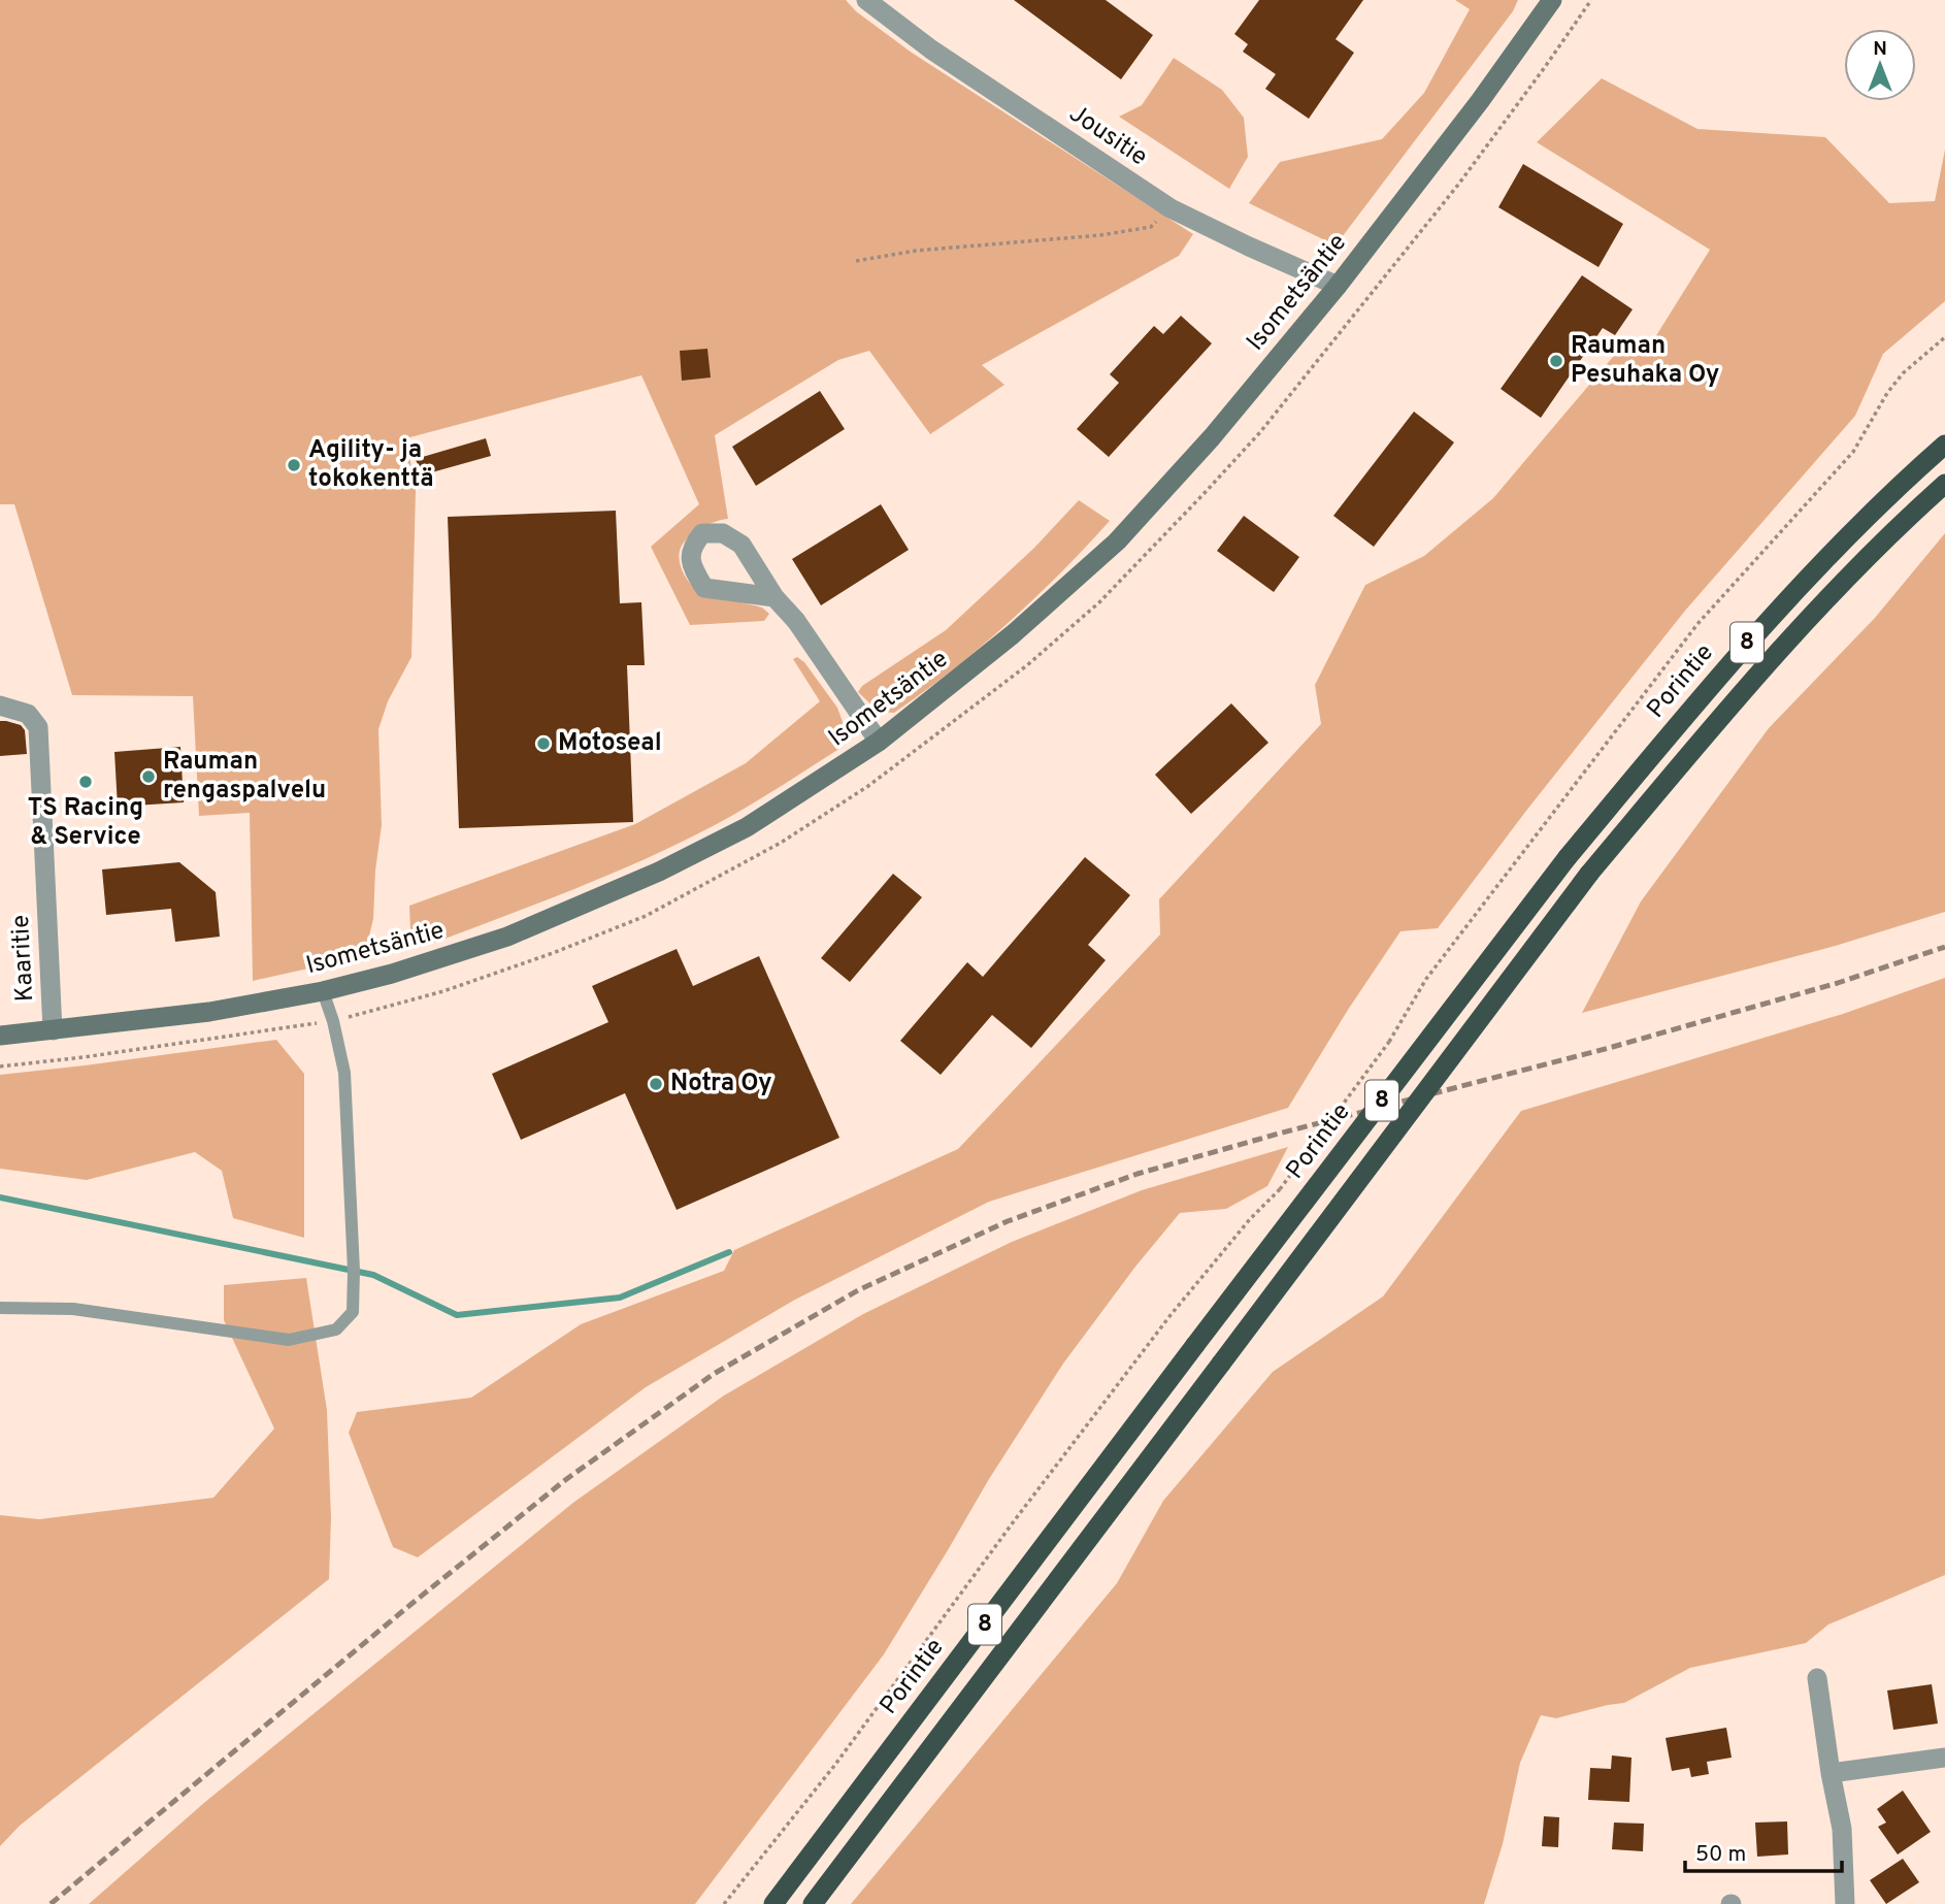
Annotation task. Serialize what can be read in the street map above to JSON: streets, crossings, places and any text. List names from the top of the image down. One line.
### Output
{"streets":{"highway":["8","Porintie"],"main road":["Isometsäntie"],"street":["Jousitie","Kaaritie"]},"crossings":[["Jousitie","Isometsäntie"],["Isometsäntie","Kaaritie"]],"places":["Rauman Pesuhaka Oy","Agility- ja tokokenttä","Motoseal","Rauman rengaspalvelu","TS Racing & Service","Notra Oy"],"scale_bar":"50 m","north":"top"}
